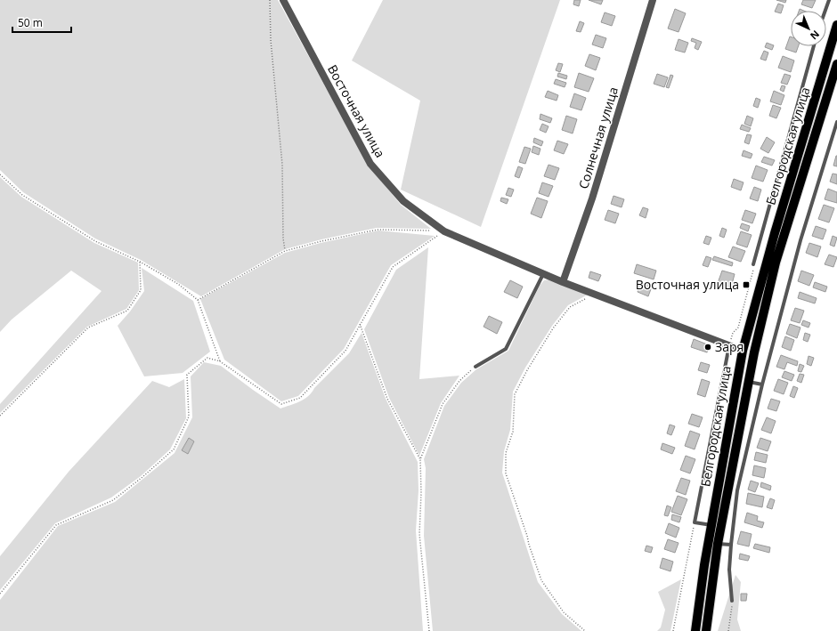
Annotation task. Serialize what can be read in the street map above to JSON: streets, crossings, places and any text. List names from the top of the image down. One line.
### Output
{"streets":{"main road":["Белгородская улица"],"street":["Восточная улица","Солнечная улица"]},"crossings":[["Восточная улица","Солнечная улица"],["Восточная улица","Белгородская улица"]],"places":{"transit":["Восточная улица"],"other":["Заря"]},"scale_bar":"50 m","north":"bottom right"}
